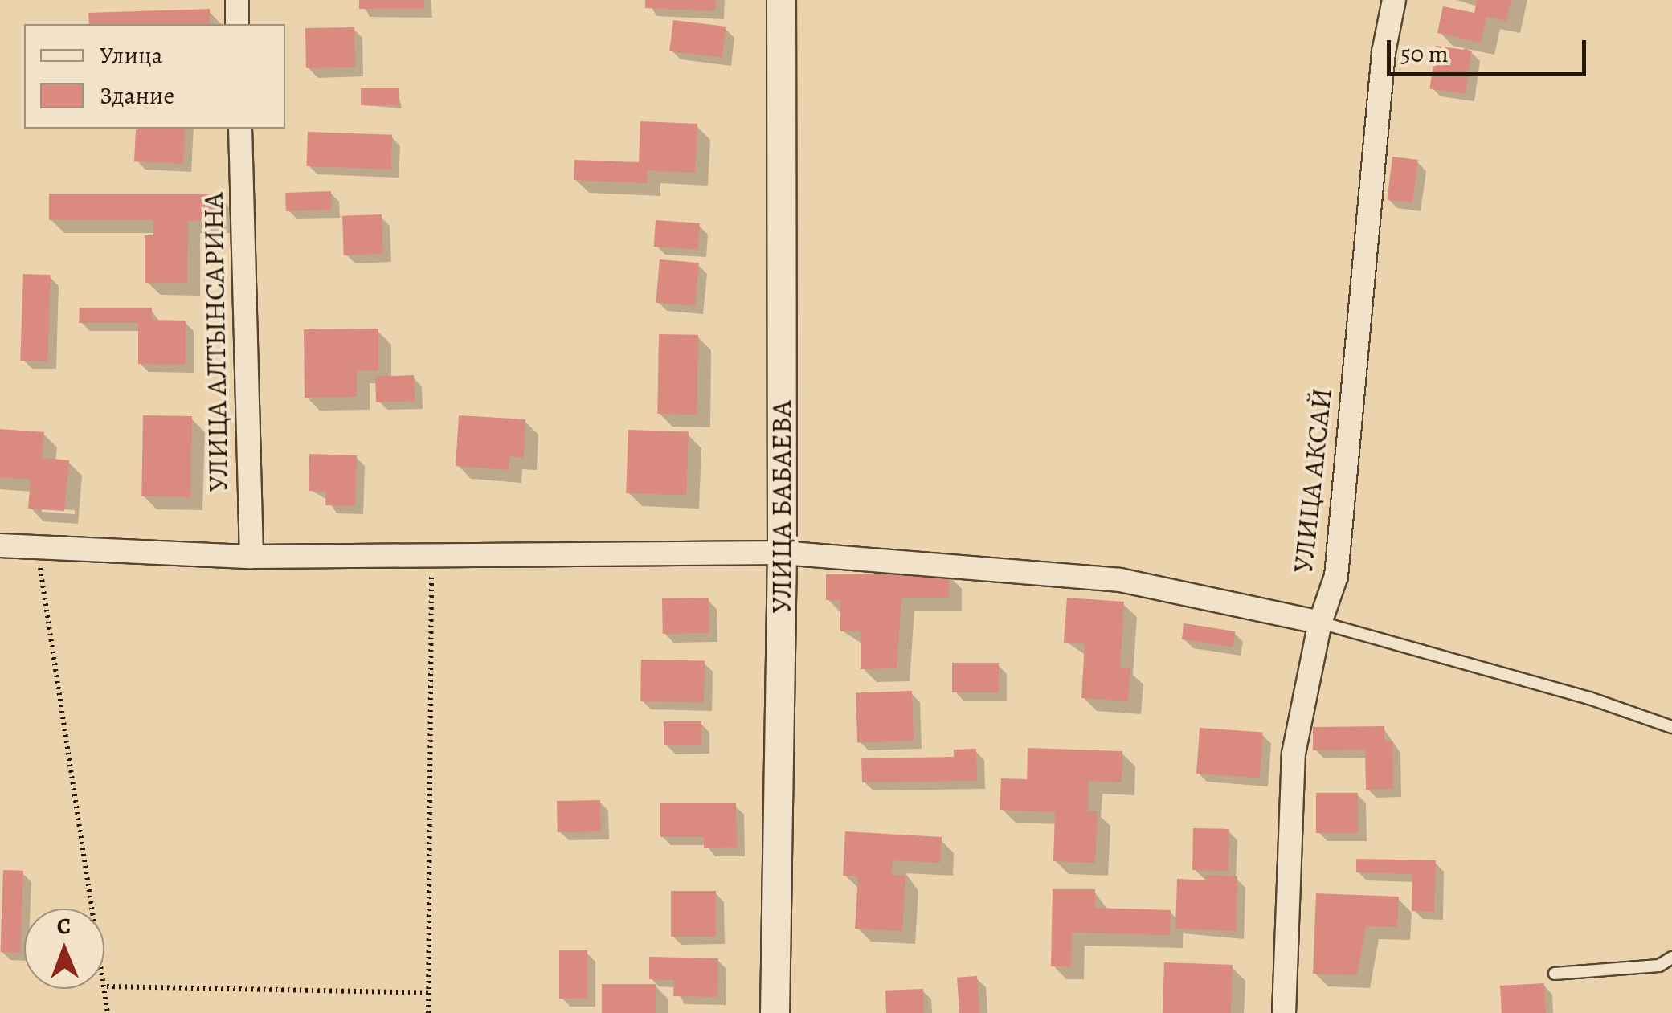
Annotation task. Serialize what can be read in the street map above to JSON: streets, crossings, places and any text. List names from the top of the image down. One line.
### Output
{"streets":{"street":["УЛИЦА АЛТЫНСАРИНА","УЛИЦА АКСАЙ","УЛИЦА БАБАЕВА"]},"legend":["Улица","Здание"],"scale_bar":"50 m","north":"top"}
